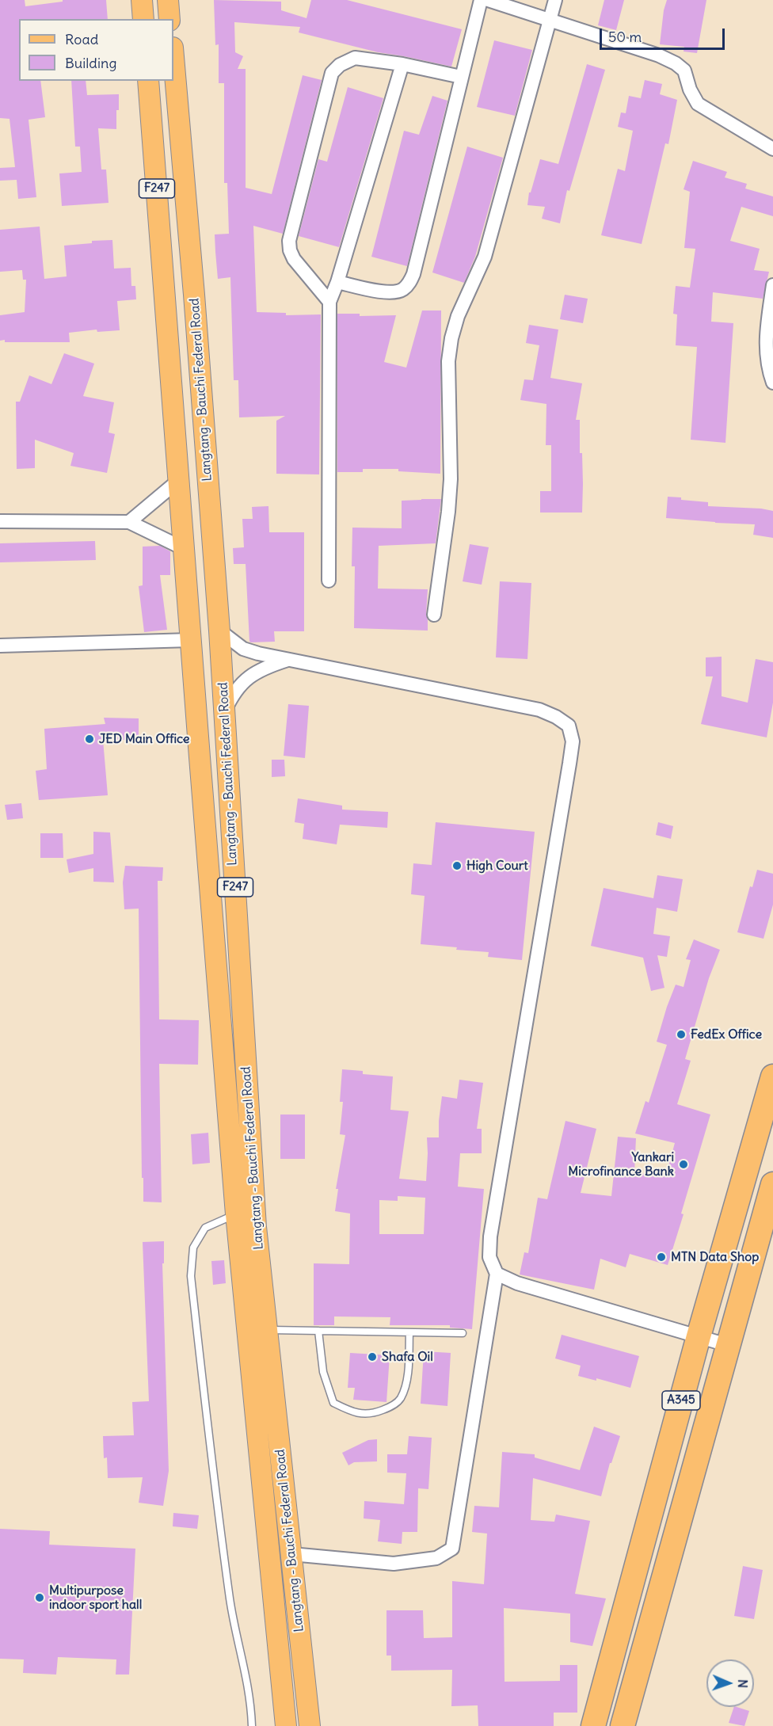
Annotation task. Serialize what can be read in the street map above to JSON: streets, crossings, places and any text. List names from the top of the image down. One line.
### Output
{"streets":{"highway":["A345"],"main road":["F247","Langtang - Bauchi Federal Road"]},"places":["JED Main Office","High Court","FedEx Office","Yankari Microfinance Bank","MTN Data Shop","Shafa Oil","Multipurpose indoor sport hall"],"legend":["Road","Building"],"scale_bar":"50 m","north":"right"}
